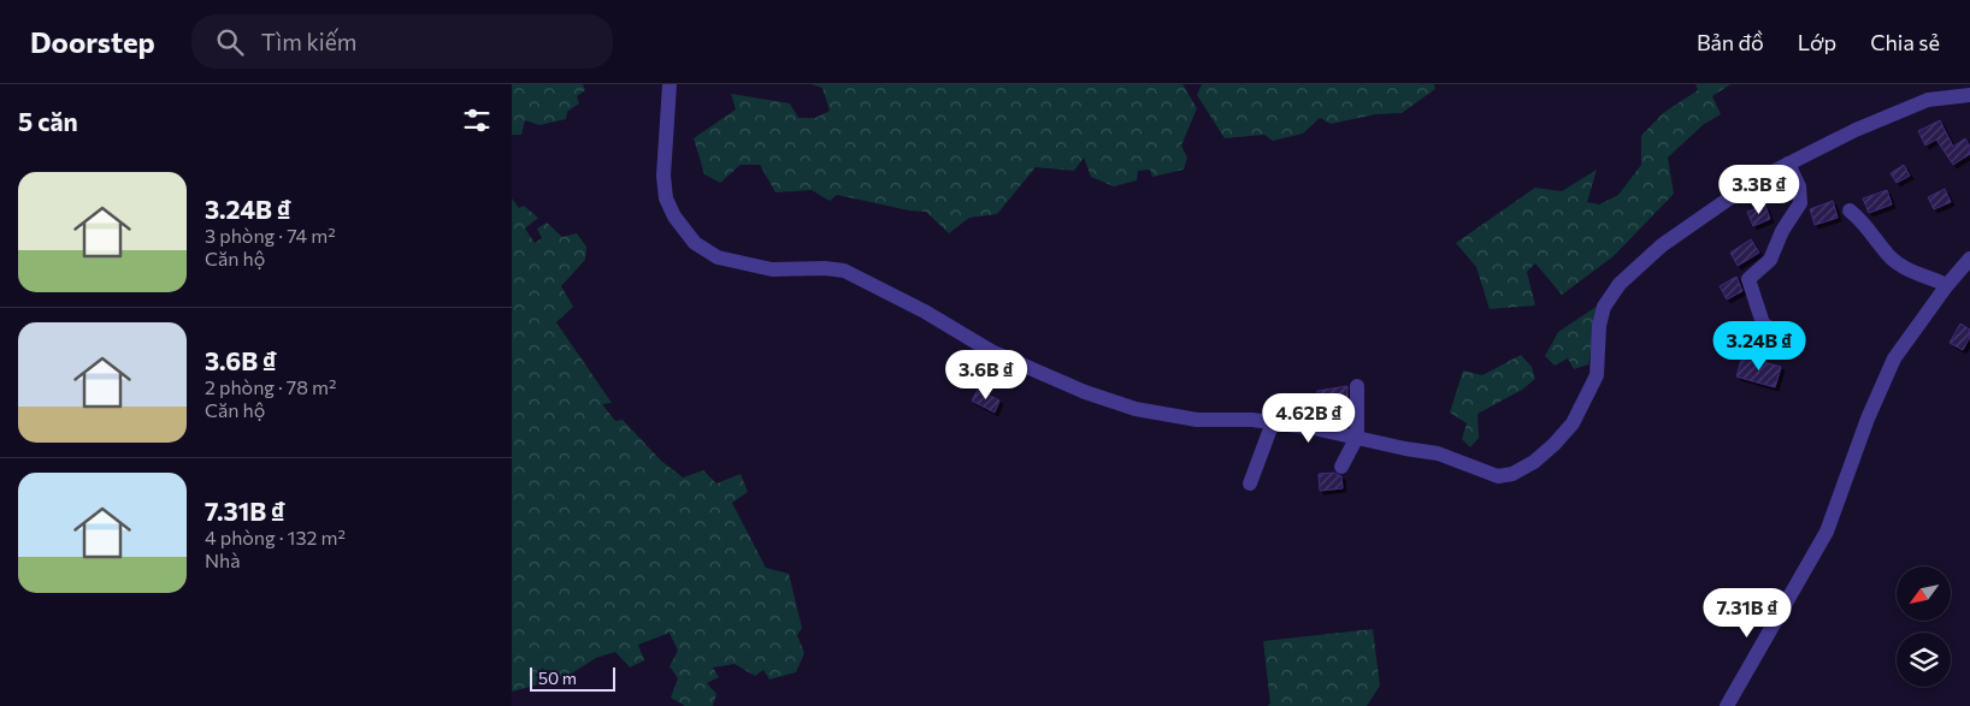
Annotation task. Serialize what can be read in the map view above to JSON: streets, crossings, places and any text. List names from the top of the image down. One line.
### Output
{"scale_bar":"50 m","north":"bottom left","page":{"header":"Doorstep","search":"Tìm kiếm","nav":["Bản đồ","Lớp","Chia sẻ"],"heading":"5 căn","list":[{"name":"3.24B ₫","note":"3 phòng · 74 m² · Căn hộ"},{"name":"3.6B ₫","note":"2 phòng · 78 m² · Căn hộ"},{"name":"7.31B ₫","note":"4 phòng · 132 m² · Nhà"}],"price":["3.3B ₫","3.24B ₫","3.6B ₫","4.62B ₫","7.31B ₫"],"scale":"50 m"}}
